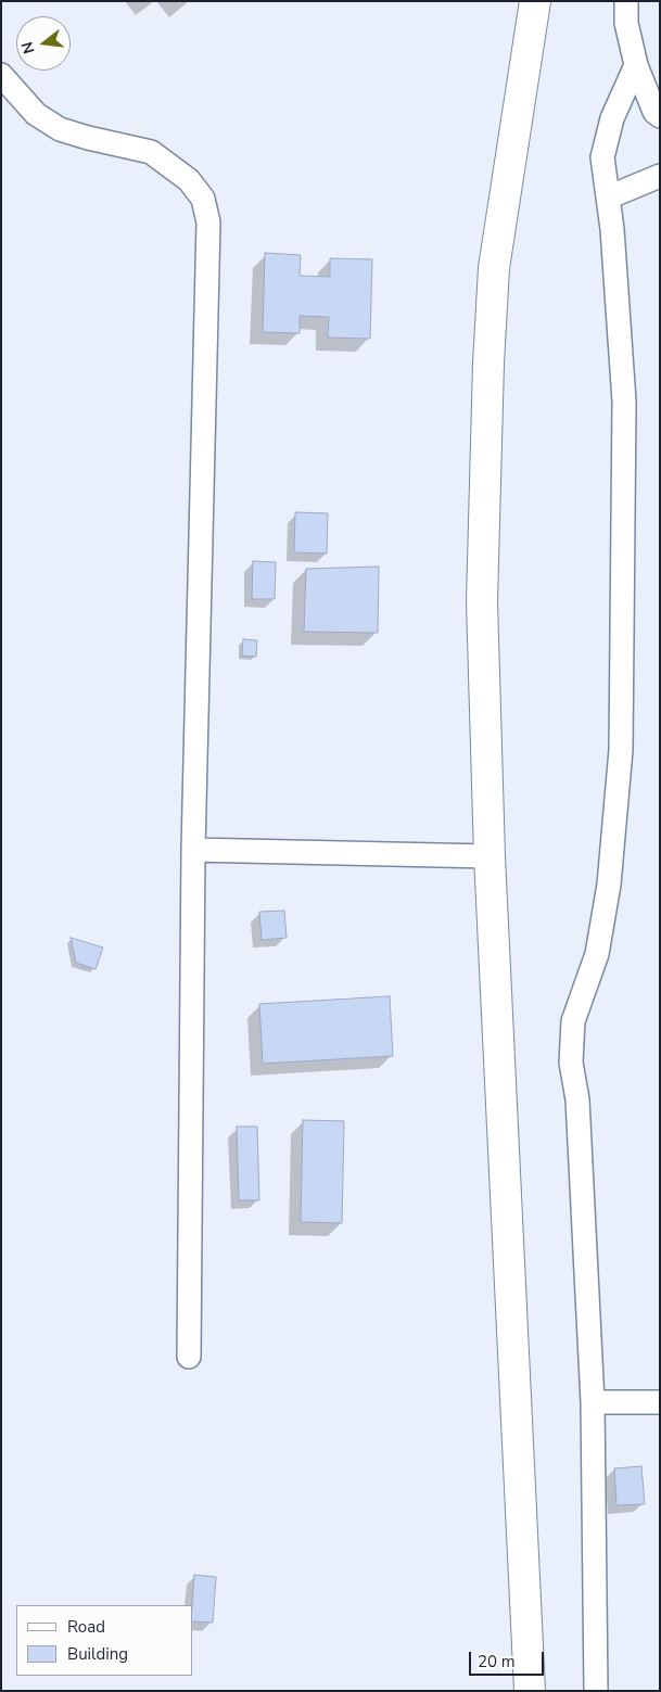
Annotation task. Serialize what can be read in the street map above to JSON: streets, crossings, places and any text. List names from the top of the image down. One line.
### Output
{"legend":["Road","Building"],"scale_bar":"20 m","north":"left"}
